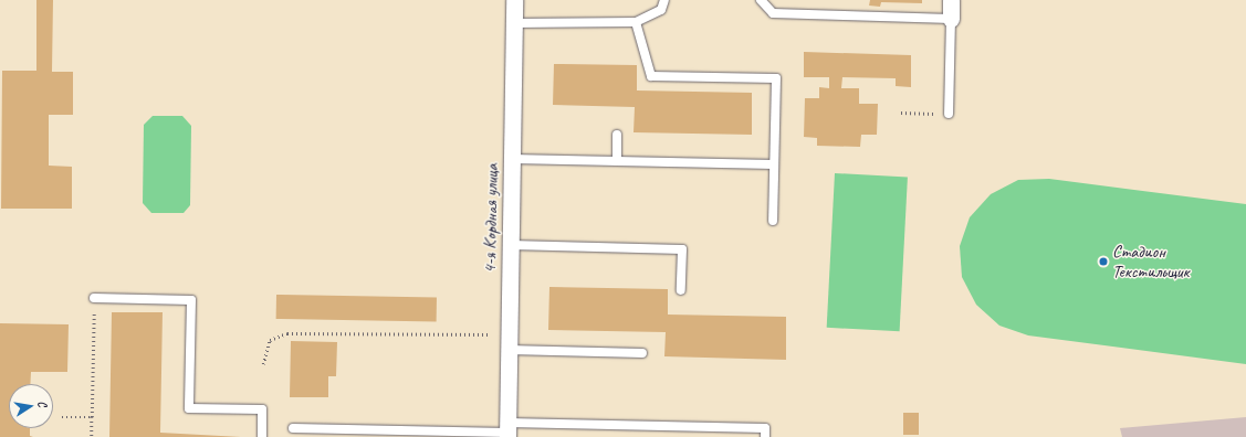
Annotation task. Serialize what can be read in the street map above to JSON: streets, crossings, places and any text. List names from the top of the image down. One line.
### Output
{"streets":{"street":["4-я Кордная улица"]},"places":["Стадион Текстильщик"],"north":"right"}
